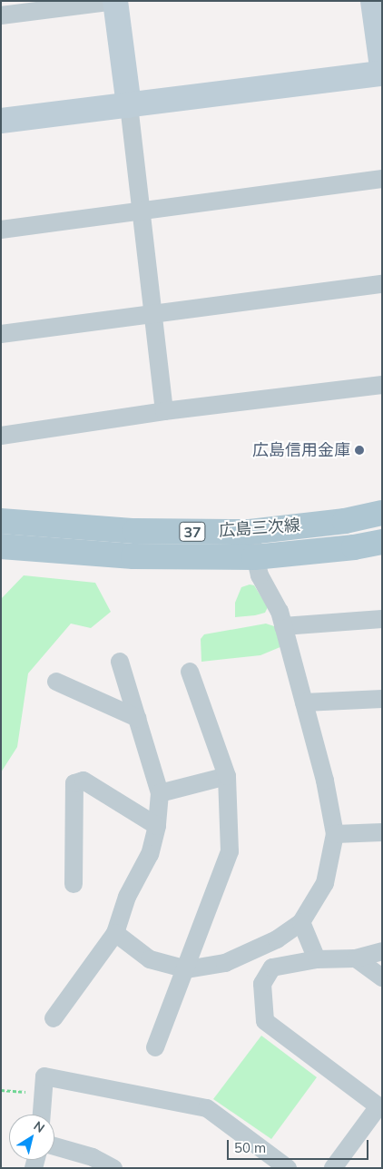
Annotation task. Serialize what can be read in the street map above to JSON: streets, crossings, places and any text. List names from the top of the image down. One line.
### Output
{"streets":{"main road":["広島三次線","37"]},"places":["広島信用金庫"],"scale_bar":"50 m","north":"top right"}
